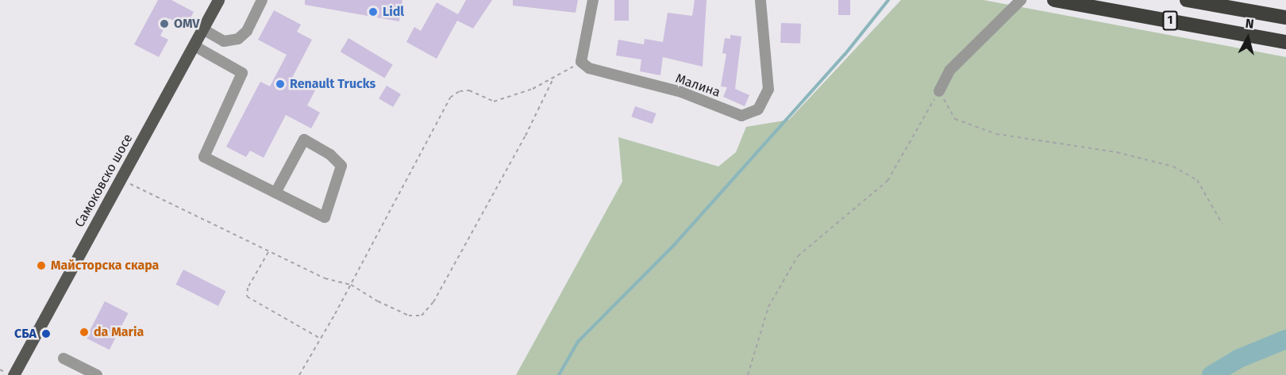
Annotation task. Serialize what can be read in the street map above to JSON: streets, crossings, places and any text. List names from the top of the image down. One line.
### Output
{"streets":{"highway":["1"],"main road":["Самоковско шосе"],"street":["Малина"]},"places":["Lidl","OMV","Renault Trucks","Майсторска скара","da Maria","СБА"],"north":"top"}
